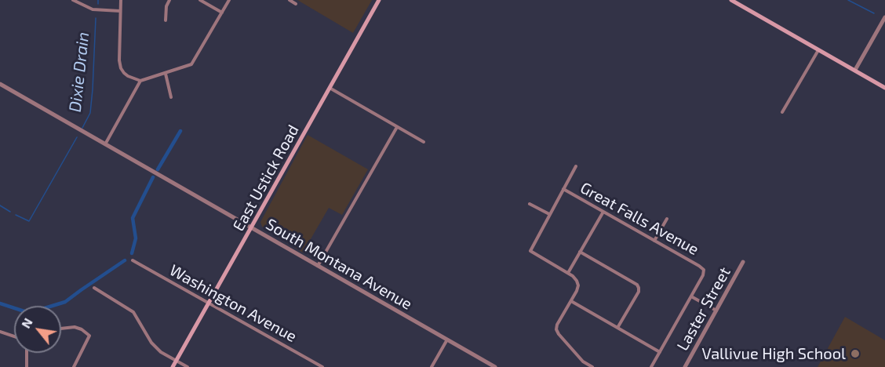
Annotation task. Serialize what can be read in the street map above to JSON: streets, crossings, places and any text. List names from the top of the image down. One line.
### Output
{"streets":{"main road":["East Ustick Road"],"street":["Great Falls Avenue","South Montana Avenue","Washington Avenue","Laster Street"]},"crossings":[["East Ustick Road","South Montana Avenue"],["East Ustick Road","Washington Avenue"]],"water":["Dixie Drain"],"places":["Vallivue High School"],"north":"top left"}
